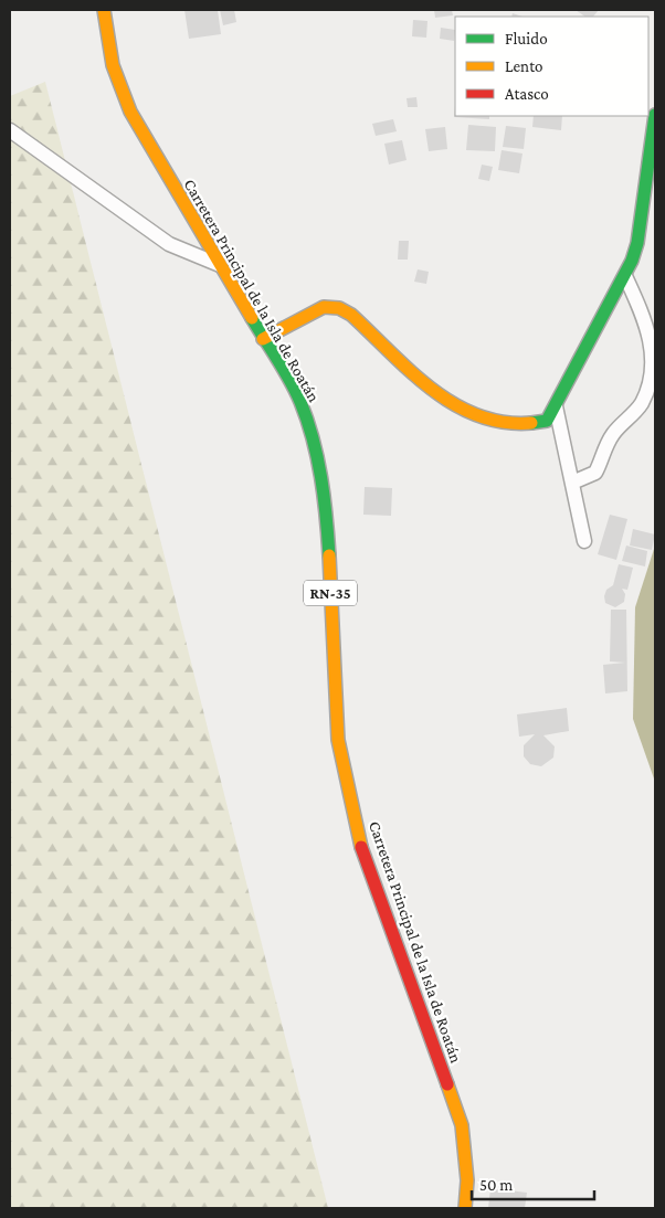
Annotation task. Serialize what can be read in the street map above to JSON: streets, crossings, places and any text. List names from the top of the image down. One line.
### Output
{"streets":{"main road":["Carretera Principal de la Isla de Roatán","RN-35"]},"legend":["Fluido","Lento","Atasco"],"scale_bar":"50 m"}
